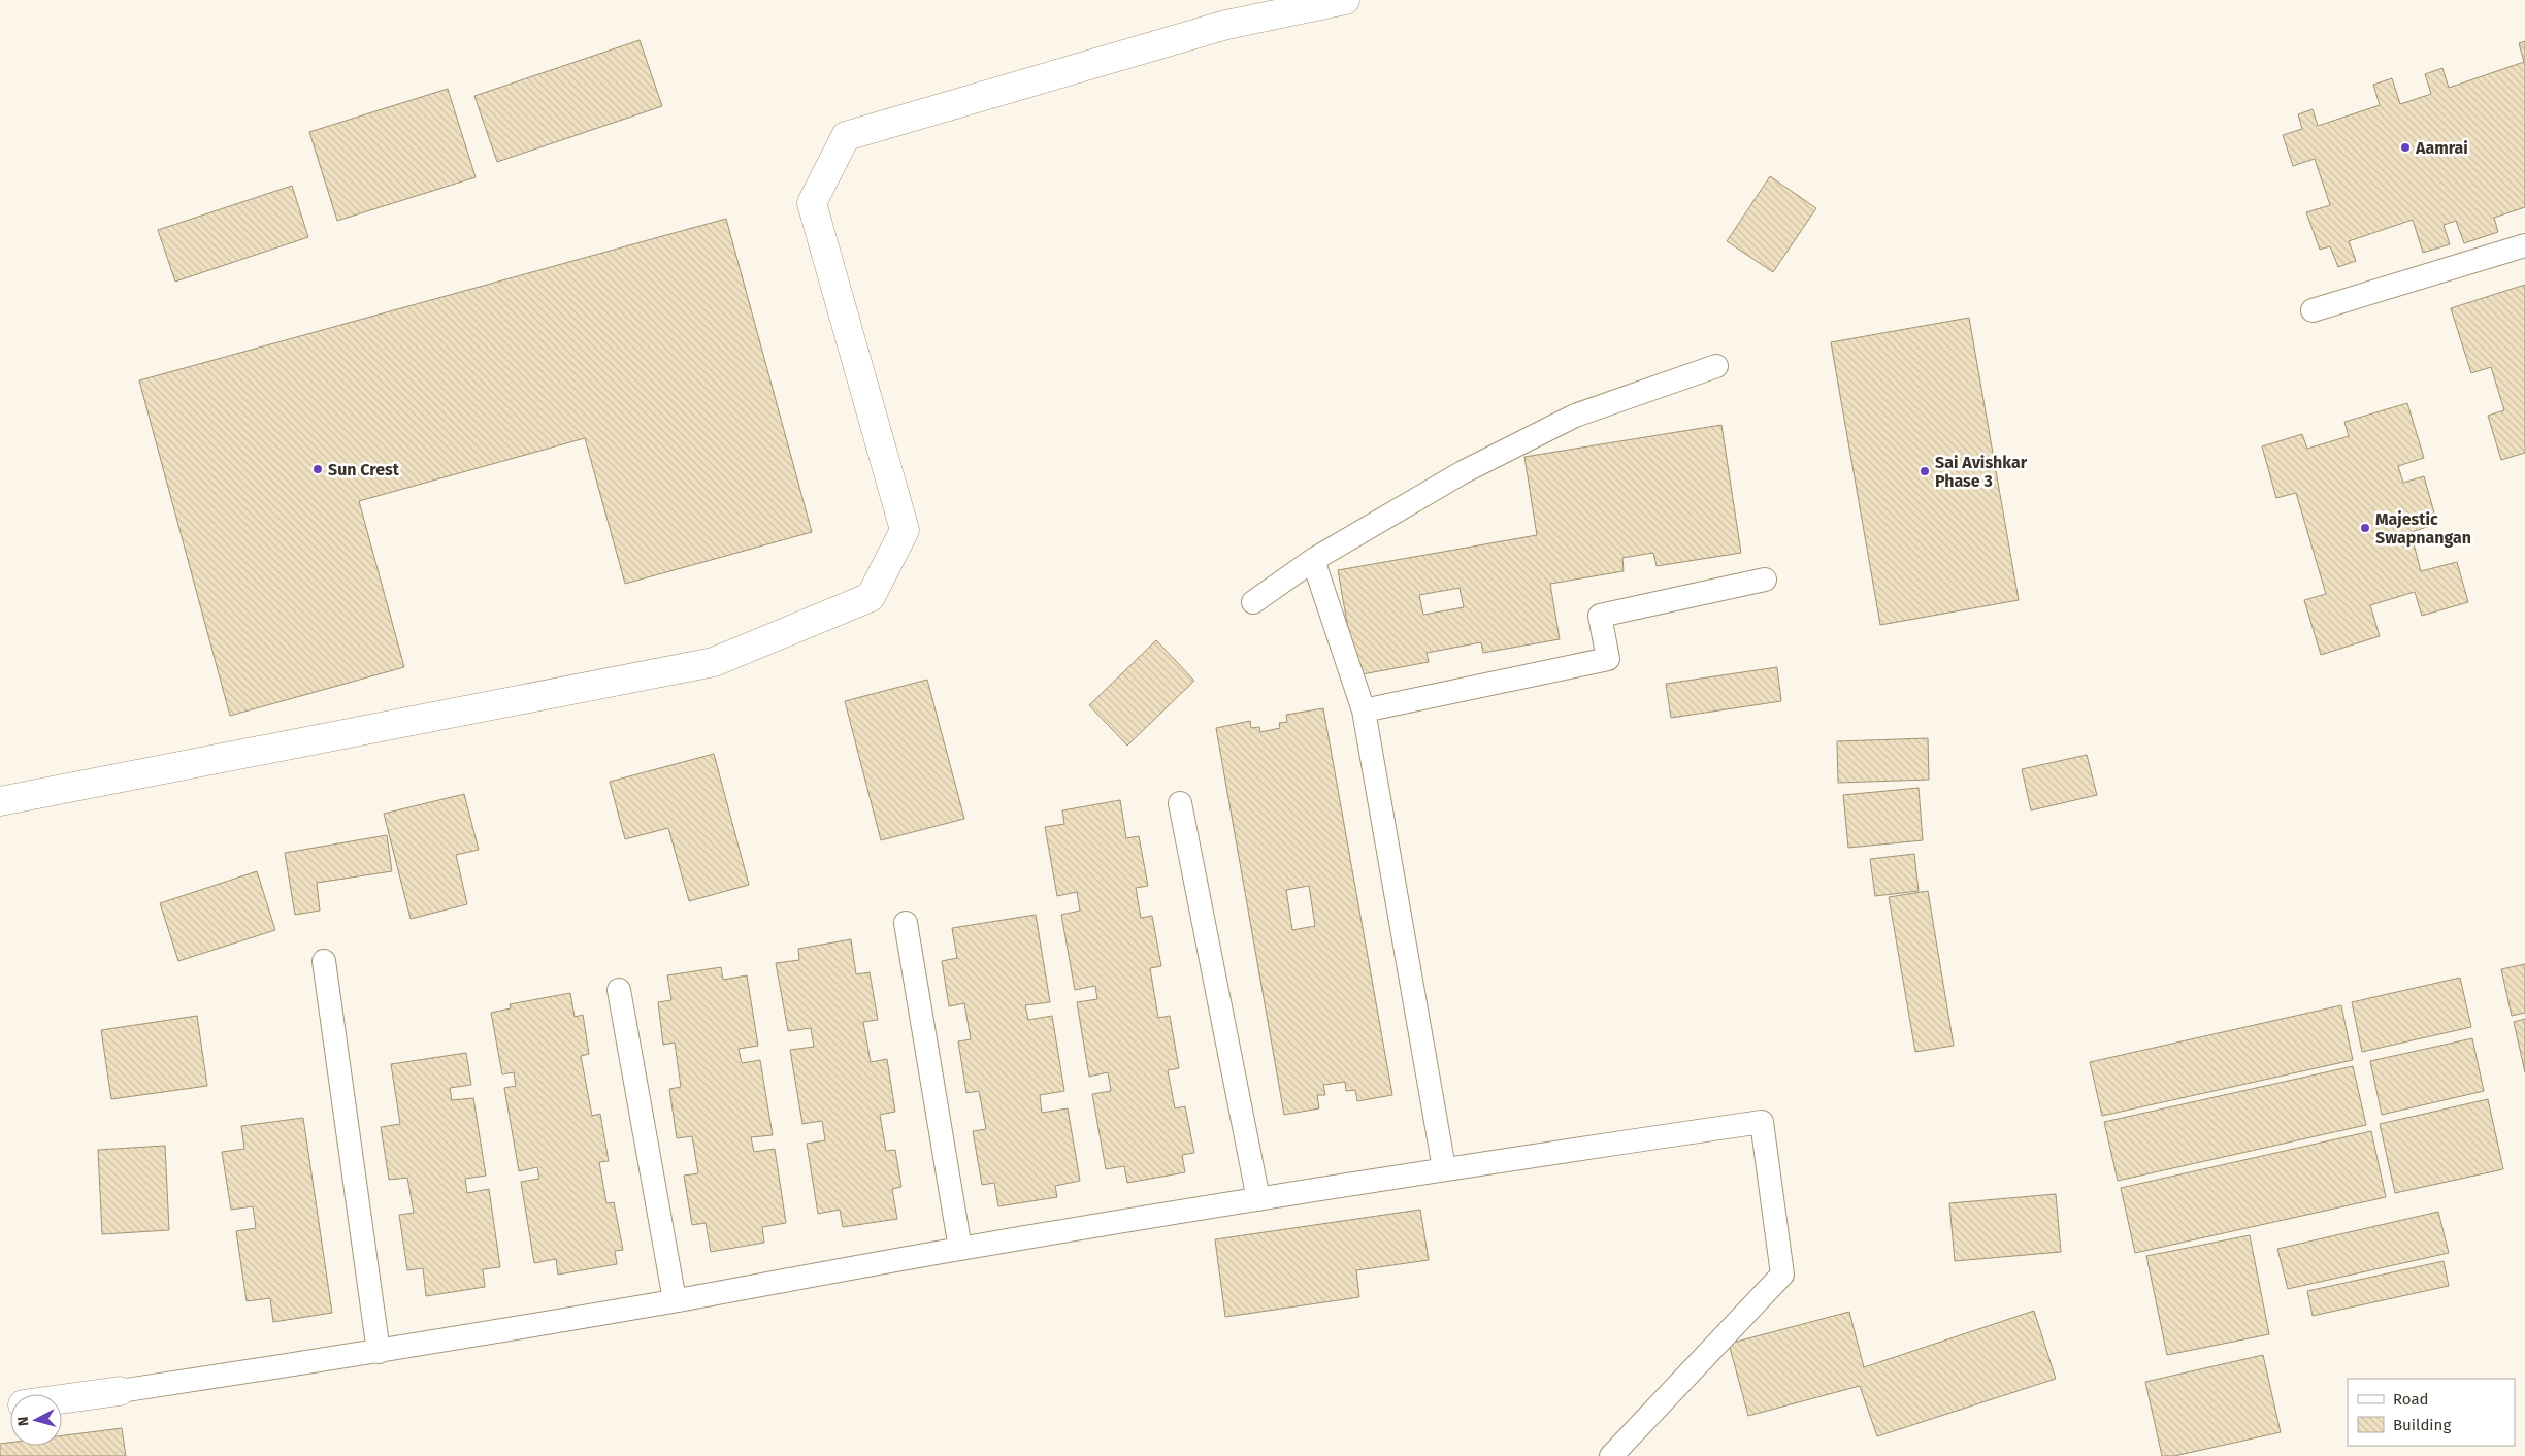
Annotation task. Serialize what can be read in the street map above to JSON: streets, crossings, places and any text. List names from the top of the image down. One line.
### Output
{"places":["Aamrai","Sun Crest","Sai Avishkar Phase 3","Majestic Swapnangan"],"legend":["Road","Building"],"north":"left"}
